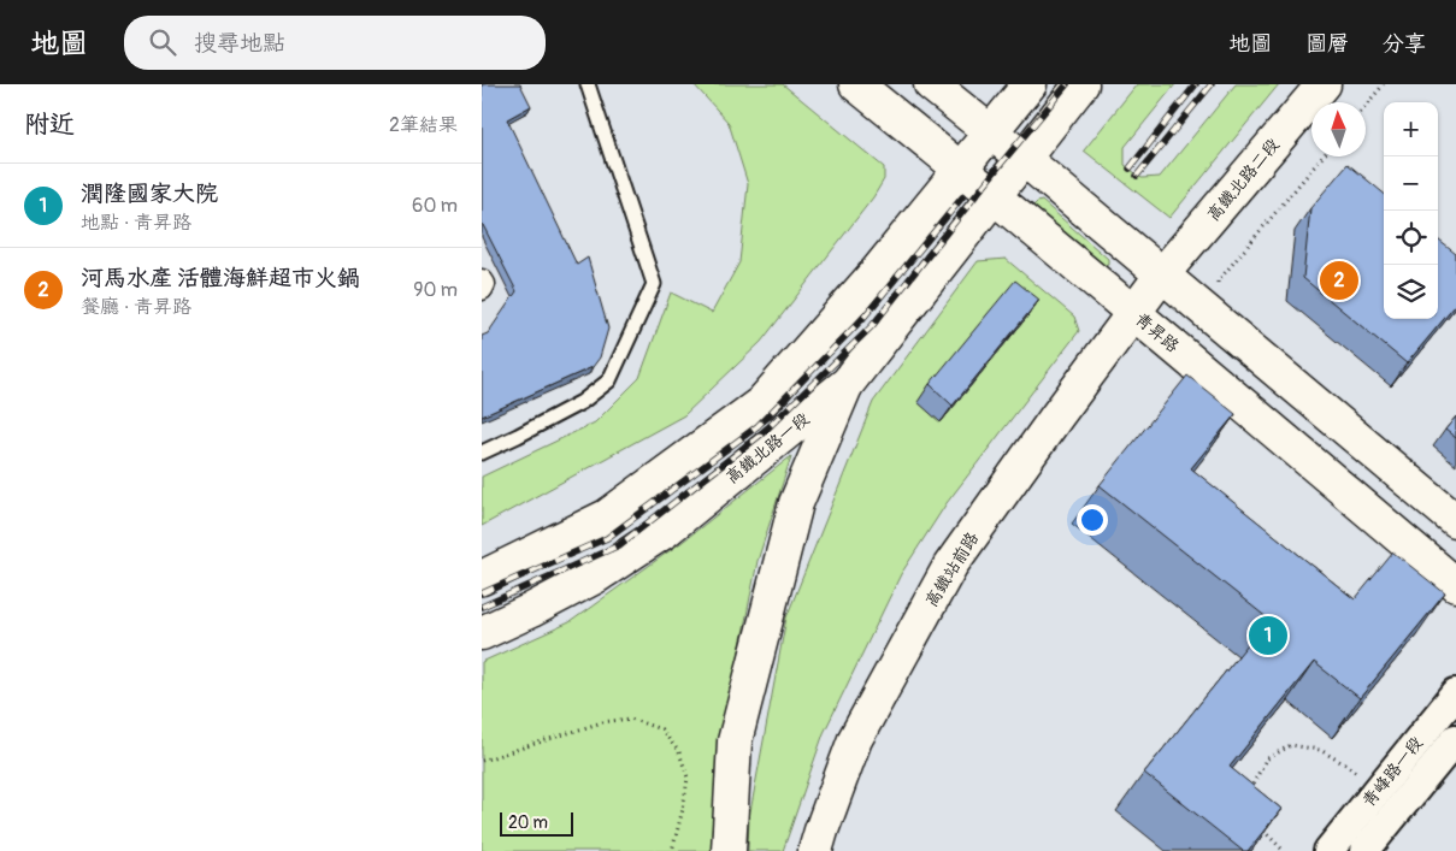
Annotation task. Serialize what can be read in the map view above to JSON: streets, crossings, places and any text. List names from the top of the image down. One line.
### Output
{"streets":{"street":["高鐵北路二段","青昇路","高鐵北路一段","高鐵站前路","青峰路一段"]},"crossings":[["青昇路","高鐵北路一段"],["青昇路","高鐵站前路"]],"scale_bar":"20 m","north":"top","page":{"header":"地圖","search":"搜尋地點","nav":["地圖","圖層","分享"],"heading":["附近","2筆結果"],"map_buttons":["+","−"],"list":[{"mark":"1","name":"潤隆國家大院","note":"地點 · 青昇路","value":"60 m"},{"mark":"2","name":"河馬水產 活體海鮮超市火鍋","note":"餐廳 · 青昇路","value":"90 m"}],"pins":["2","1"],"scale":"20 m"}}
